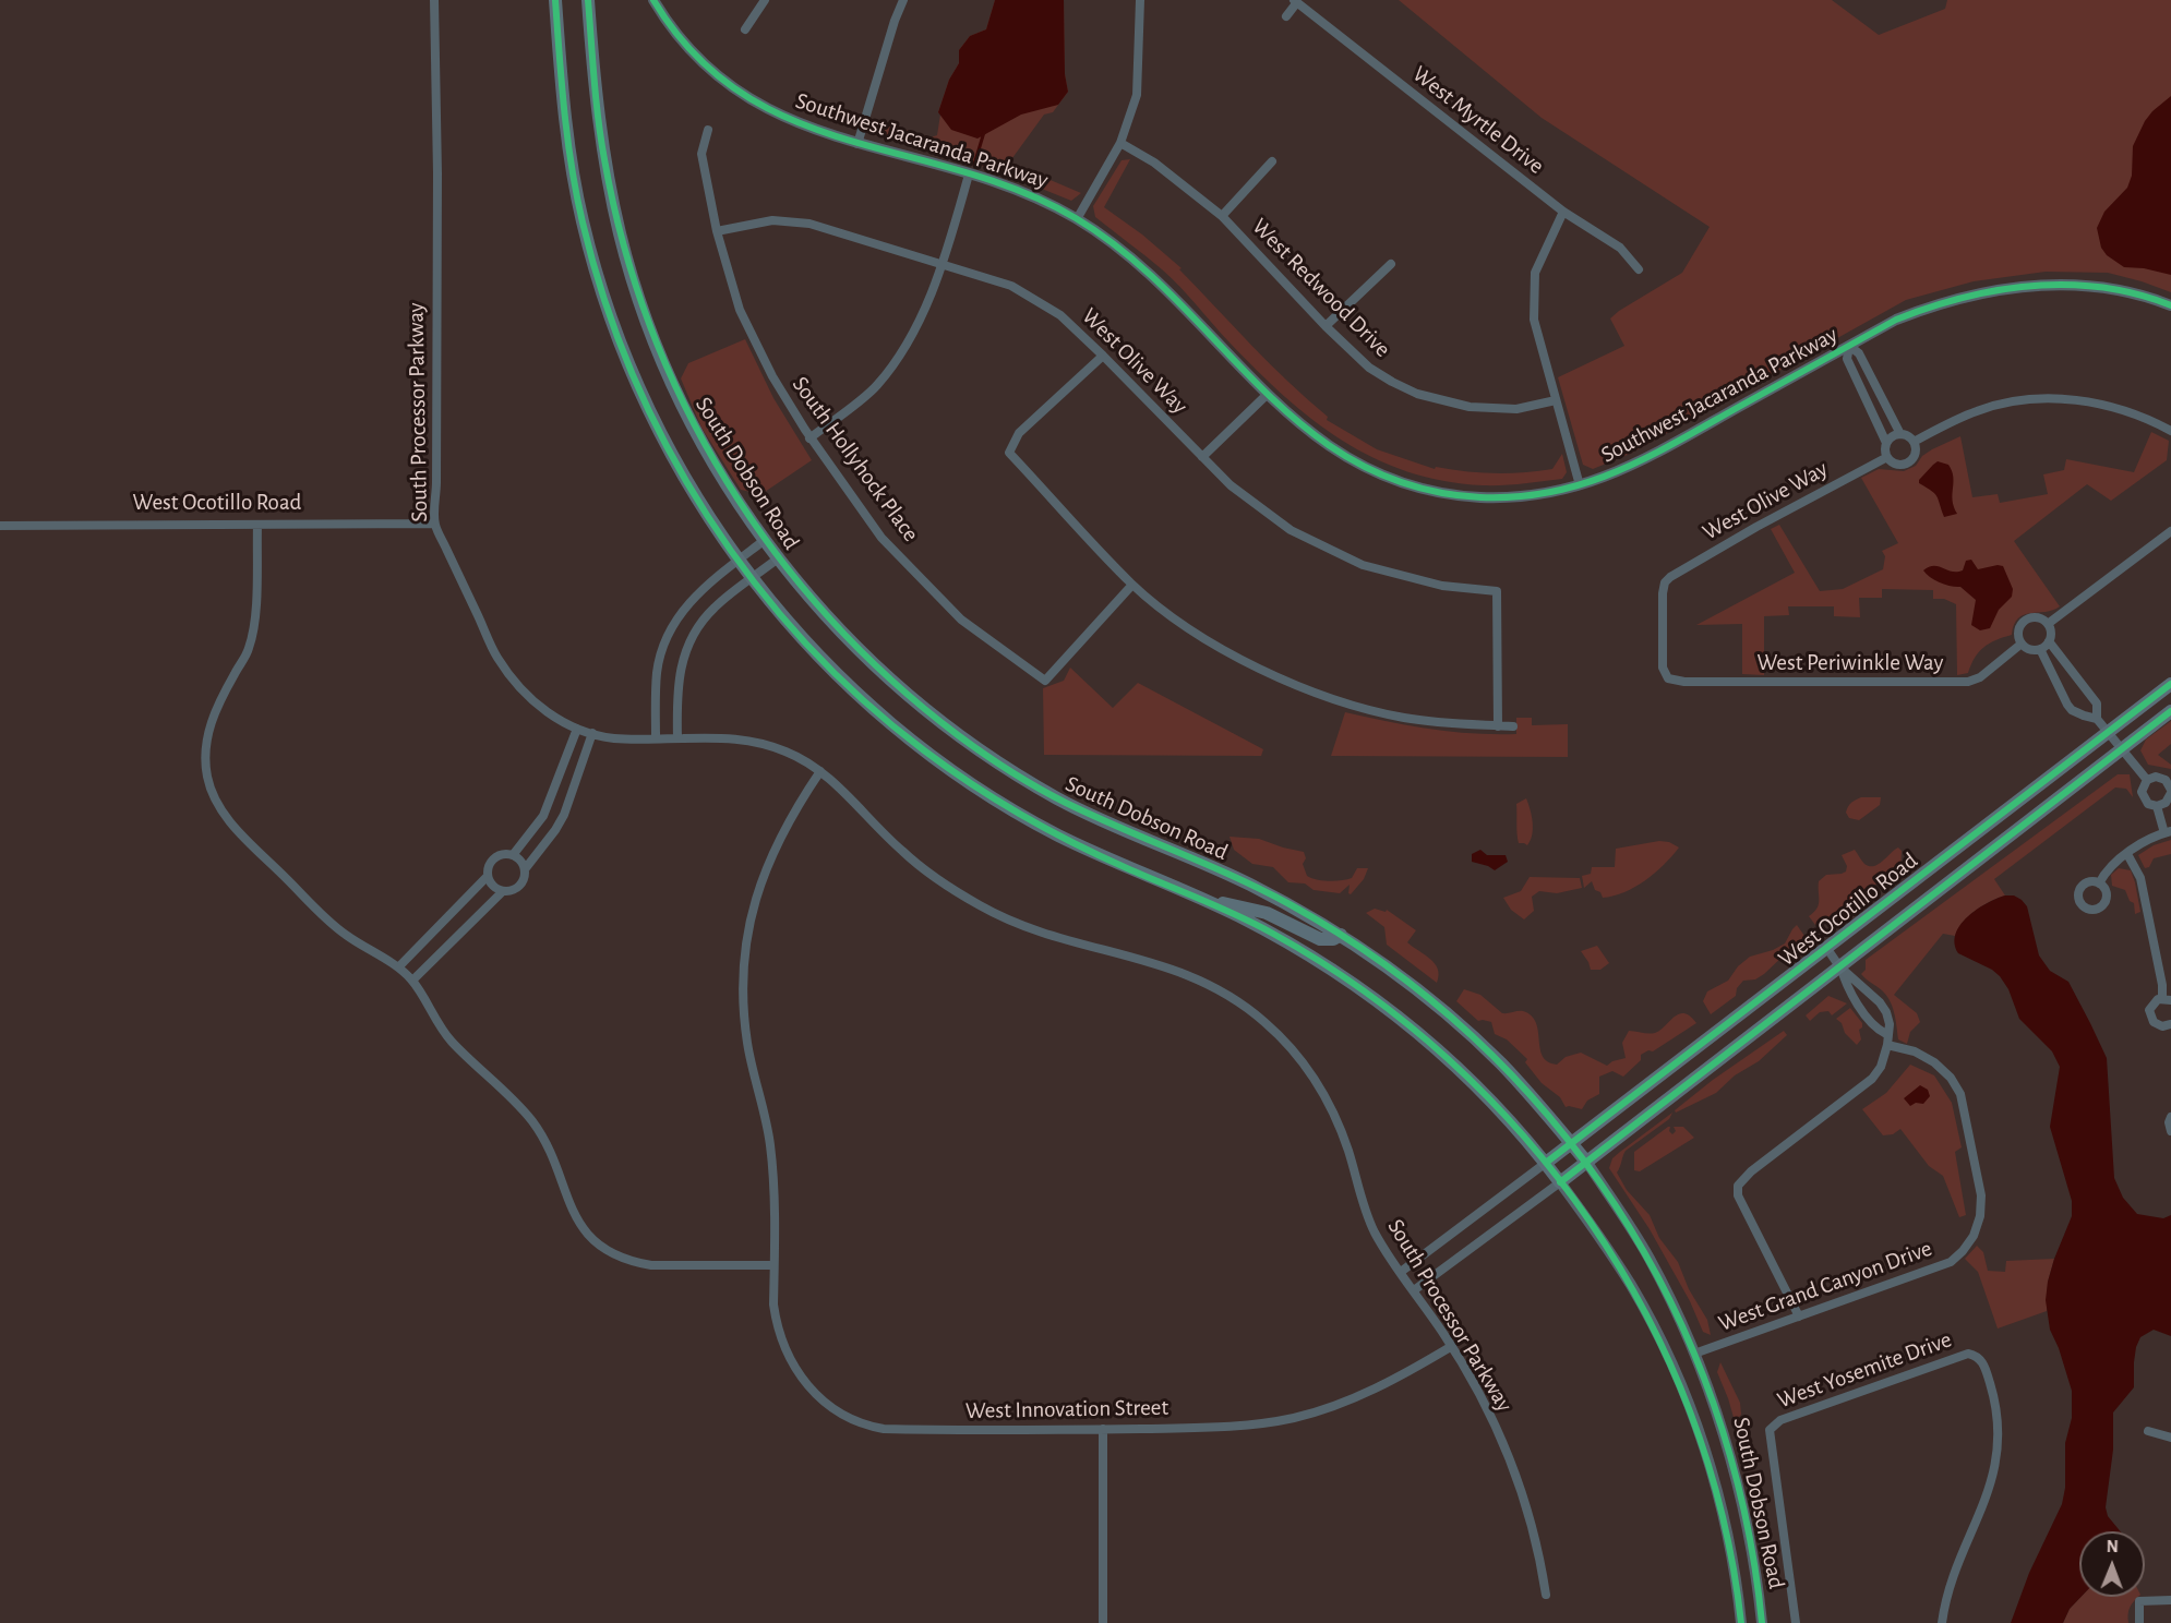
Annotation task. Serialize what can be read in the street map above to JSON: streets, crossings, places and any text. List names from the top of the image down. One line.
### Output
{"streets":{"main road":["South Dobson Road","West Ocotillo Road"],"street":["West Myrtle Drive","Southwest Jacaranda Parkway","West Redwood Drive","West Olive Way","South Processor Parkway","South Hollyhock Place","West Periwinkle Way","West Grand Canyon Drive","West Yosemite Drive","West Innovation Street"]},"crossings":[["West Olive Way","South Hollyhock Place"],["West Olive Way","West Periwinkle Way"],["South Processor Parkway","West Ocotillo Road"],["South Processor Parkway","West Innovation Street"],["South Dobson Road","West Ocotillo Road"],["South Dobson Road","West Grand Canyon Drive"]],"north":"top"}
